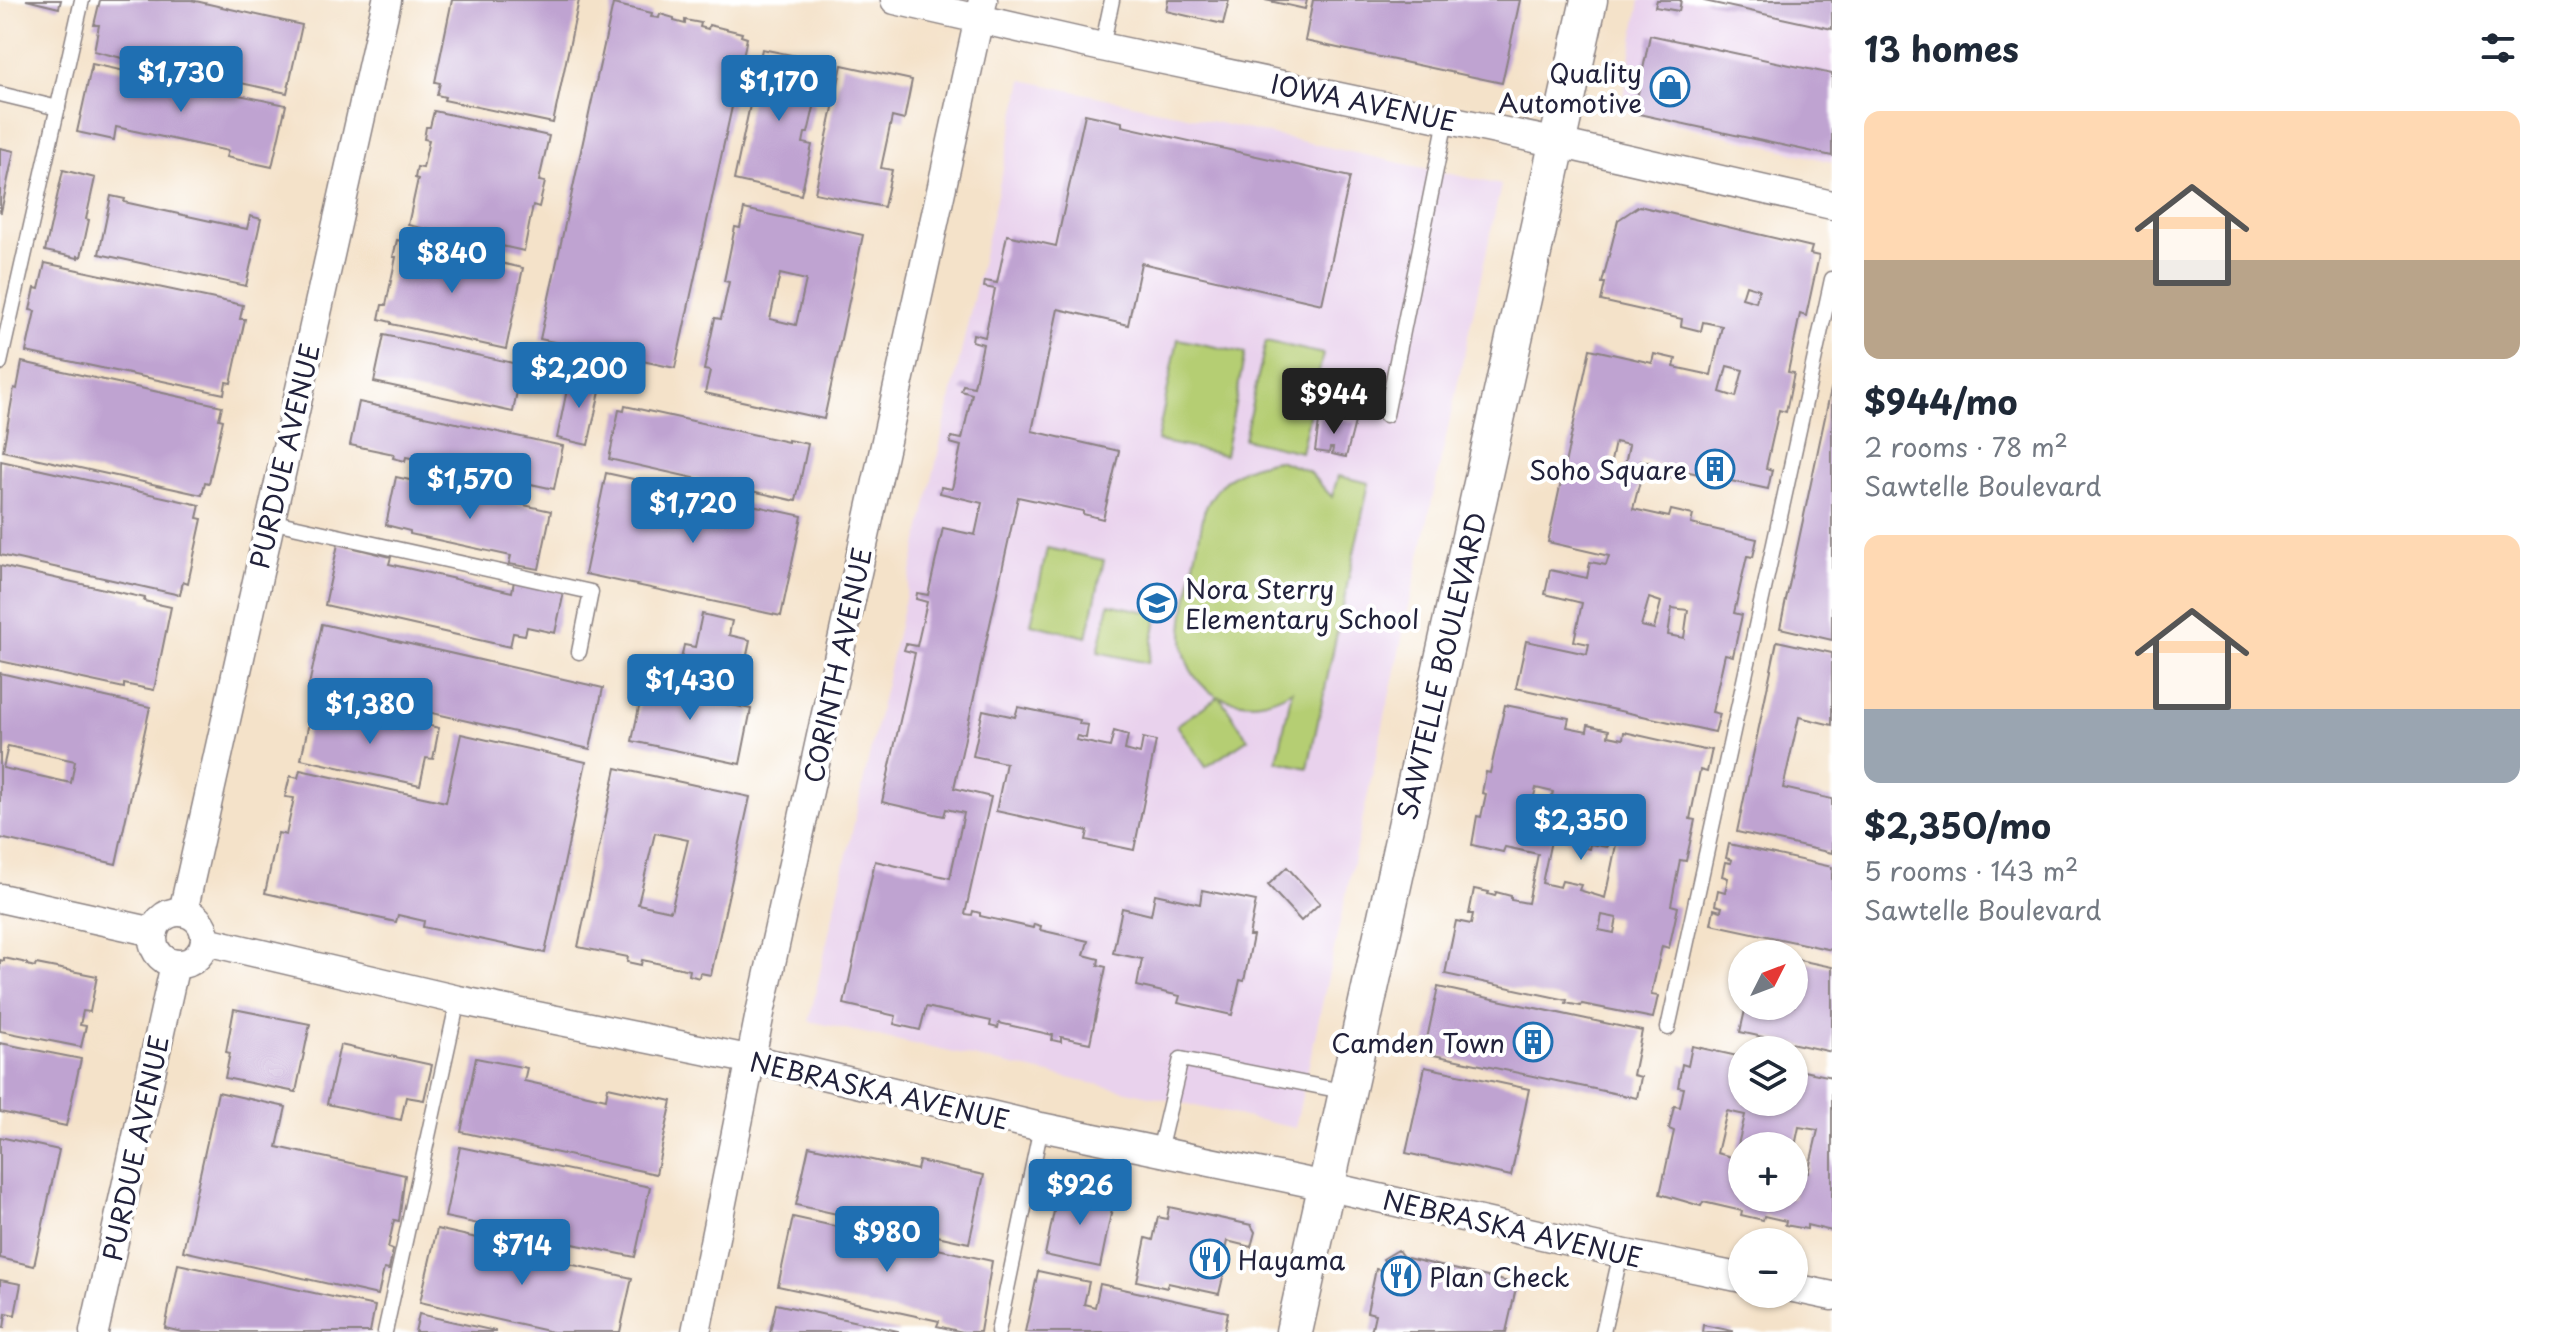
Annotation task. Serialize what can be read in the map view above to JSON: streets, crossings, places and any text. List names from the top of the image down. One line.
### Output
{"streets":{"street":["IOWA AVENUE","PURDUE AVENUE","CORINTH AVENUE","SAWTELLE BOULEVARD","NEBRASKA AVENUE"]},"crossings":[["IOWA AVENUE","CORINTH AVENUE"],["IOWA AVENUE","SAWTELLE BOULEVARD"],["PURDUE AVENUE","NEBRASKA AVENUE"],["CORINTH AVENUE","NEBRASKA AVENUE"],["SAWTELLE BOULEVARD","NEBRASKA AVENUE"]],"places":{"shop":["Quality Automotive"],"building":["Soho Square","Camden Town"],"school or university":["Nora Sterry Elementary School"],"restaurant":["Hayama","Plan Check"]},"north":"top right","page":{"heading":"13 homes","price":["$1,730","$1,170","$840","$2,200","$944","$1,570","$1,720","$1,430","$1,380","$2,350","$926","$980","$714"],"list":[{"name":"$944/mo","note":"2 rooms · 78 m² · Sawtelle Boulevard"},{"name":"$2,350/mo","note":"5 rooms · 143 m² · Sawtelle Boulevard"}],"map_buttons":["+","−"]}}
